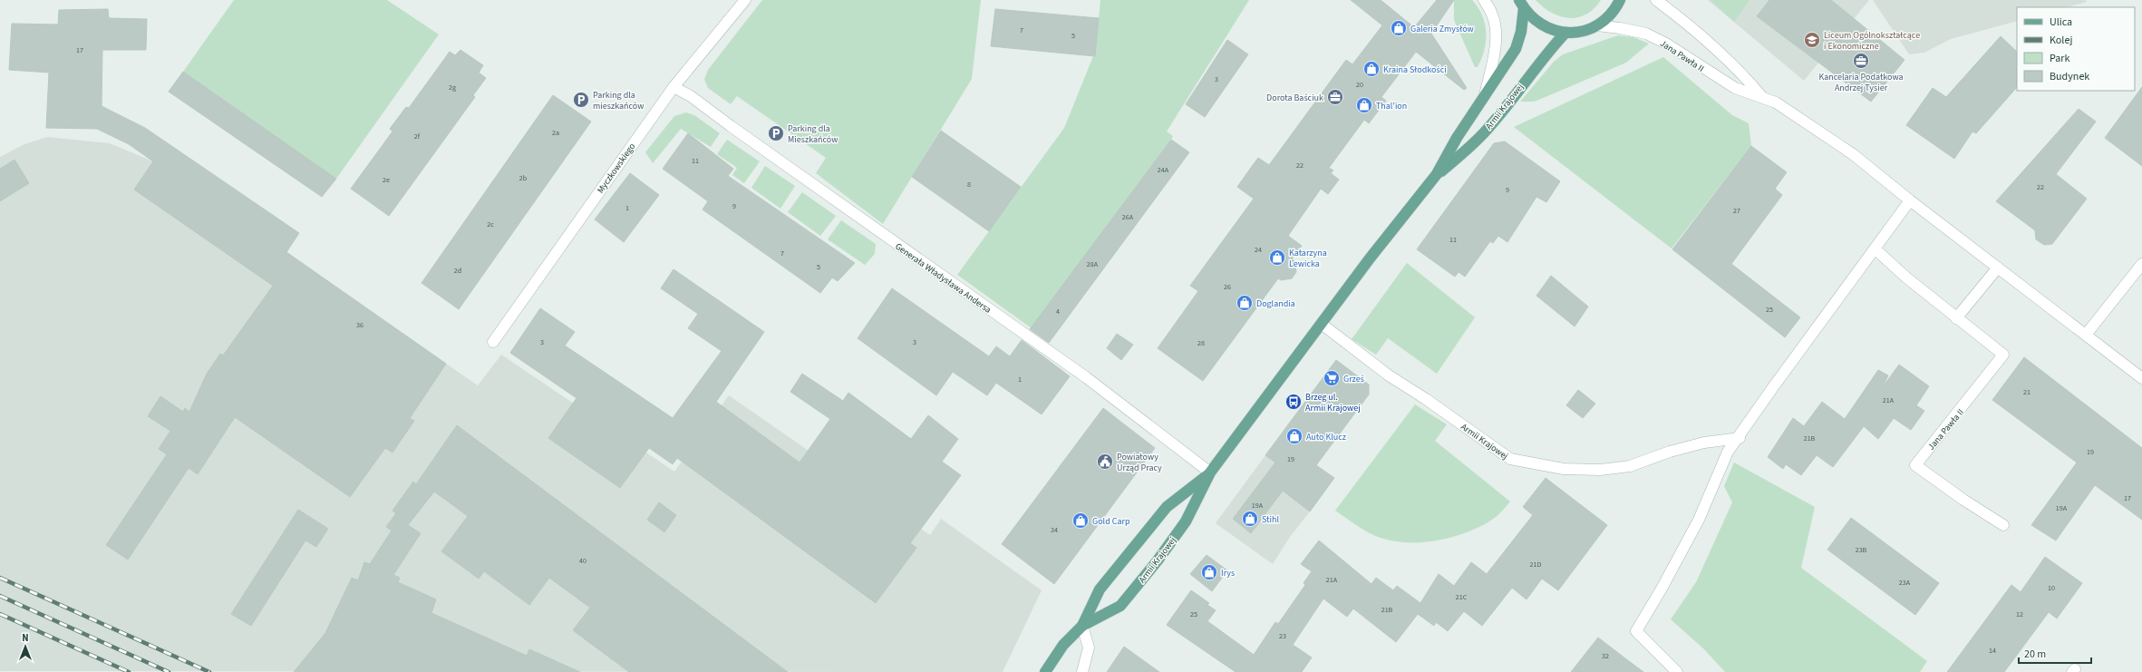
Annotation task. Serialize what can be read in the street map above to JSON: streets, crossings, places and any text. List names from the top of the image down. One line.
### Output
{"streets":{"main road":["Armii Krajowej"],"street":["Jana Pawła II","Myczkowskiego","Generała Władysława Andersa"]},"crossings":[["Armii Krajowej","Generała Władysława Andersa"],["Myczkowskiego","Generała Władysława Andersa"]],"places":{"shop":["Galeria Zmysłów","Kraina Słodkości","Thal'ion","Katarzyna Lewicka","Doglandia","Auto Klucz","Stihl","Gold Carp","Irys"],"school or university":["Liceum Ogólnokształcące i Ekonomiczne"],"office":["Kancelaria Podatkowa Andrzej Tysier","Dorota Baściuk"],"parking":["Parking dla mieszkańców","Parking dla Mieszkańców"],"supermarket":["Grześ"],"bus stop":["Brzeg ul. Armii Krajowej"],"public building":["Powiatowy Urząd Pracy"]},"house_numbers":["7","5","17","3","20","2g","2a","2f","11","22","24A","2b","2e","8","22","9","9","1","27","26A","2c","11","24","7","28A","5","2d","26","25","4","36","3","3","28","1","21","21A","21B","19","19","17","19A","19A","34","23B","40","21D","21A","23A","10","21C","21B","25","12","23","14","32"],"legend":["Ulica","Kolej","Park","Budynek"],"scale_bar":"20 m","north":"top"}
